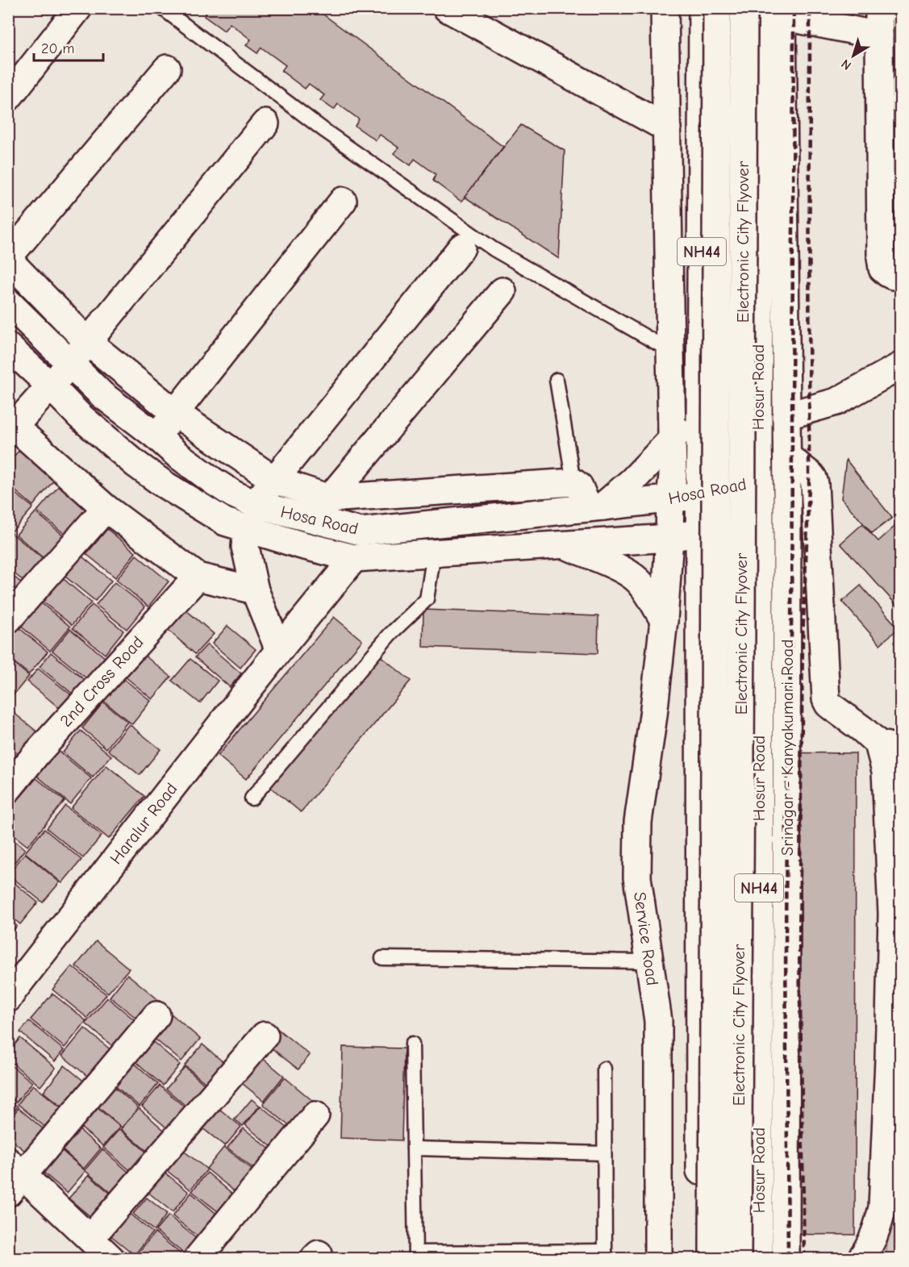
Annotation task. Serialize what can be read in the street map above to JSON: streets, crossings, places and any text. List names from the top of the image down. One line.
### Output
{"streets":{"main road":["Electronic City Flyover","NH44","Hosur Road","Hosa Road","2nd Cross Road","Srinagar - Kanyakumari Road","Haralur Road","Service Road"]},"crossings":[["NH44","Hosa Road"],["Hosur Road","Hosa Road"],["Hosur Road","Srinagar - Kanyakumari Road"],["Hosa Road","Haralur Road"],["Hosa Road","Service Road"]],"scale_bar":"20 m","north":"bottom left"}
